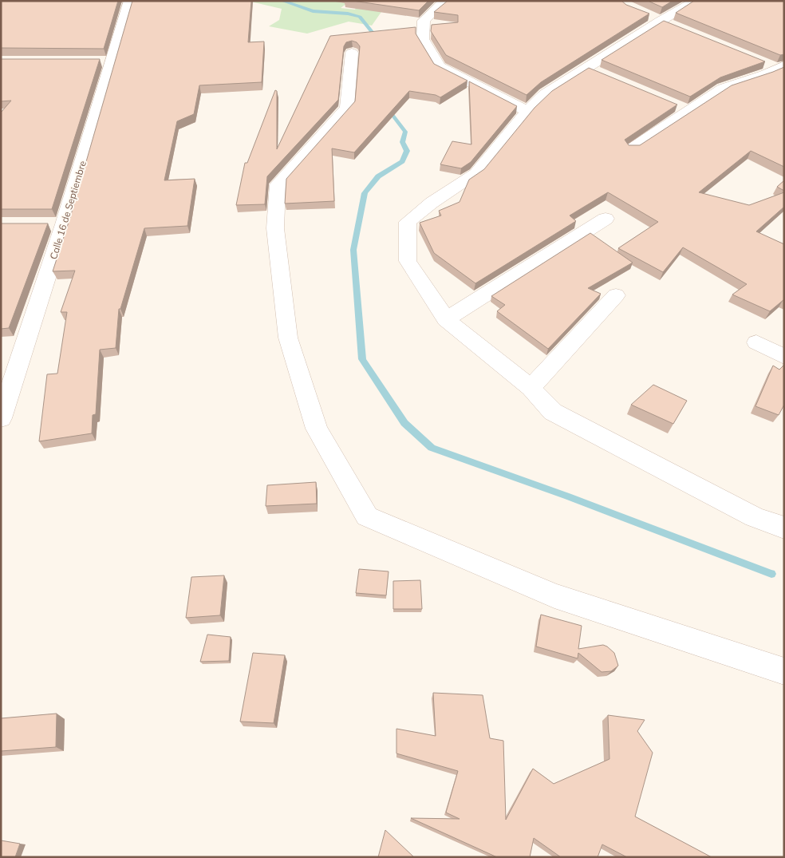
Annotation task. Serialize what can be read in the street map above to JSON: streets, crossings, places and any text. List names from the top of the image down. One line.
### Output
{"streets":{"street":["Calle 16 de Septiembre"]}}
